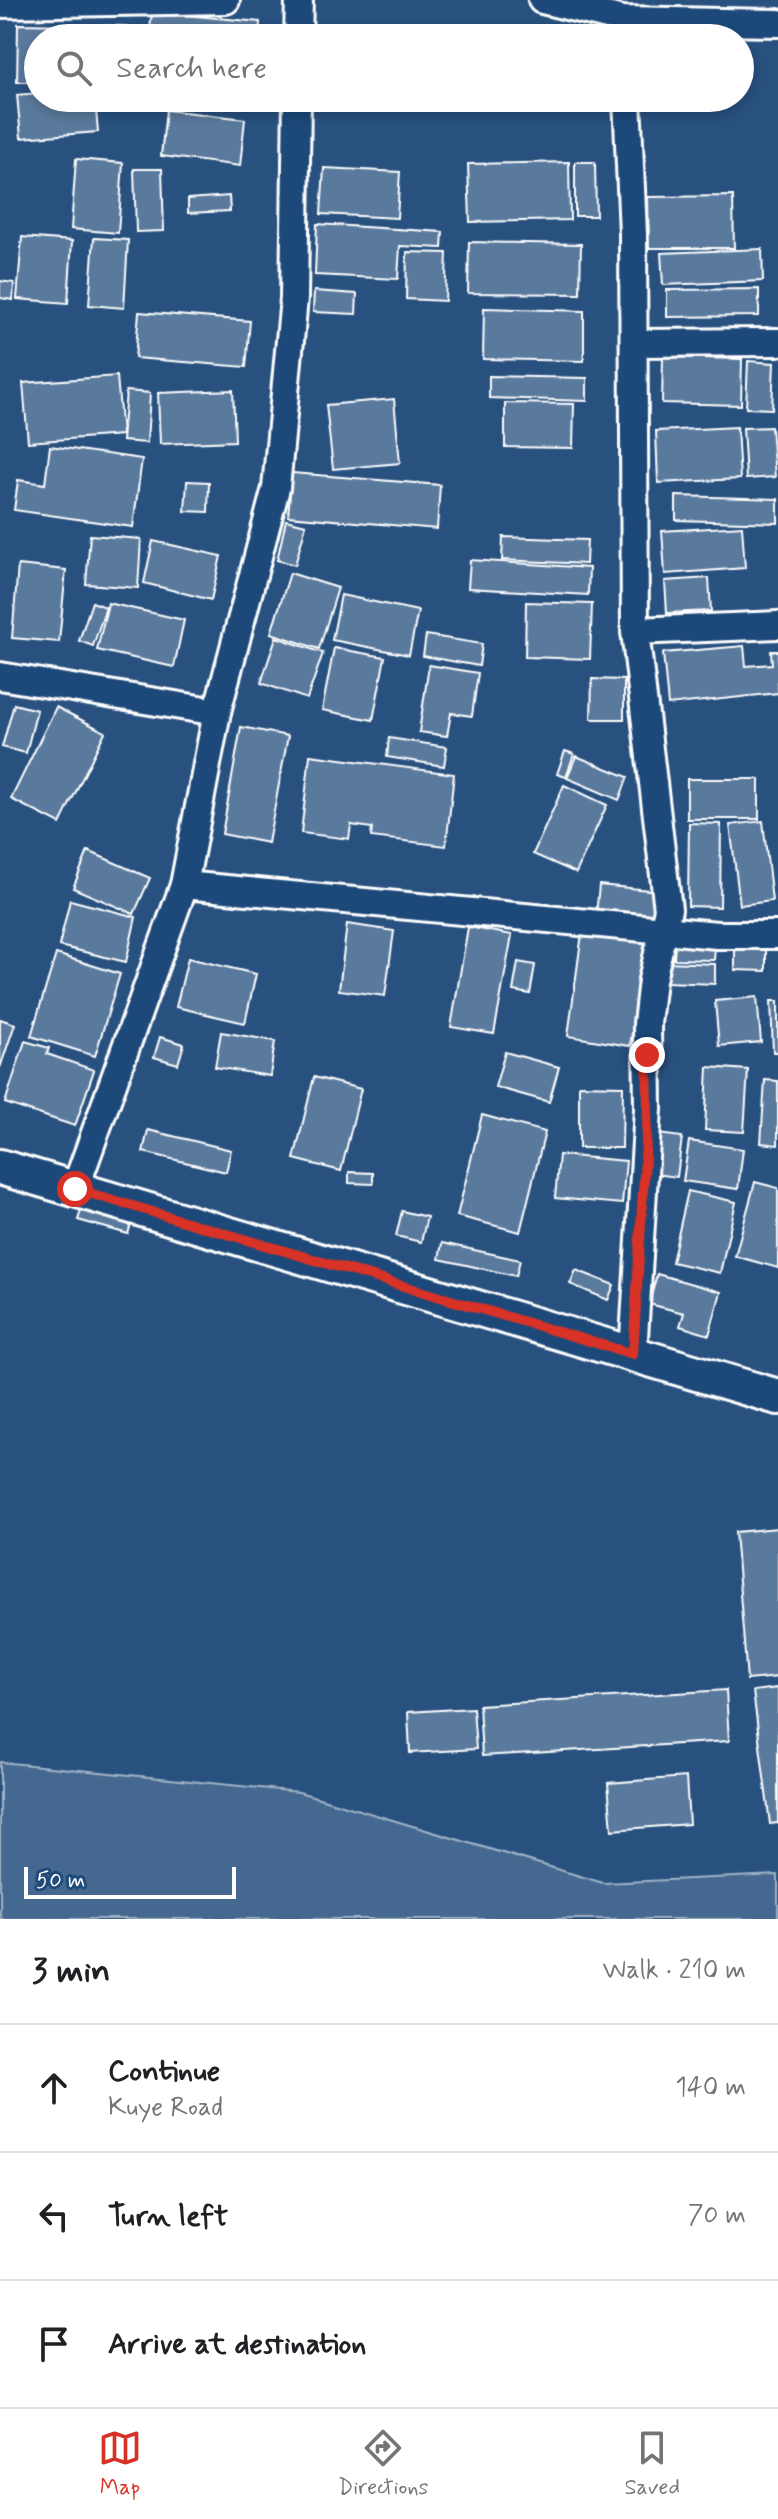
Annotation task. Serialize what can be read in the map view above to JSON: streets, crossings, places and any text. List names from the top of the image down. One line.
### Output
{"scale_bar":"50 m","page":{"search":"Search here","scale":"50 m","heading":["3 min","Walk · 210 m"],"list":[["Continue","Kuye Road","140 m"],["Turn left","70 m"],"Arrive at destination"],"nav":["Map","Directions","Saved"]}}
